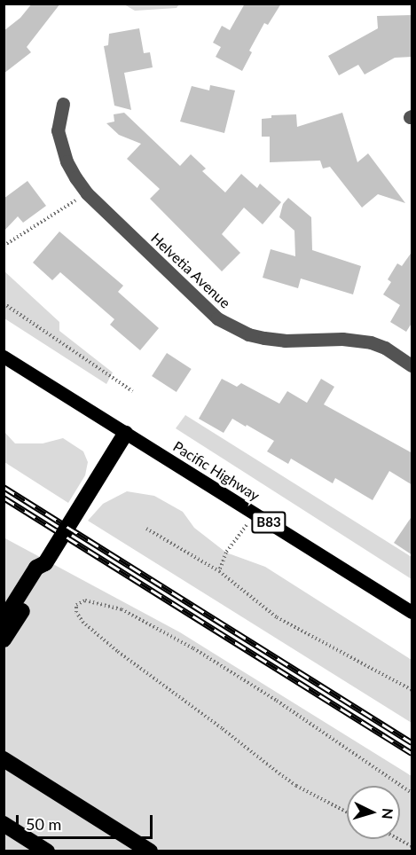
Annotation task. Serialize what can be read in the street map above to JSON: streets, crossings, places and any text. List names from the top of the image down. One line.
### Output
{"streets":{"main road":["Pacific Highway","B83"],"street":["Helvetia Avenue"]},"scale_bar":"50 m","north":"right"}
